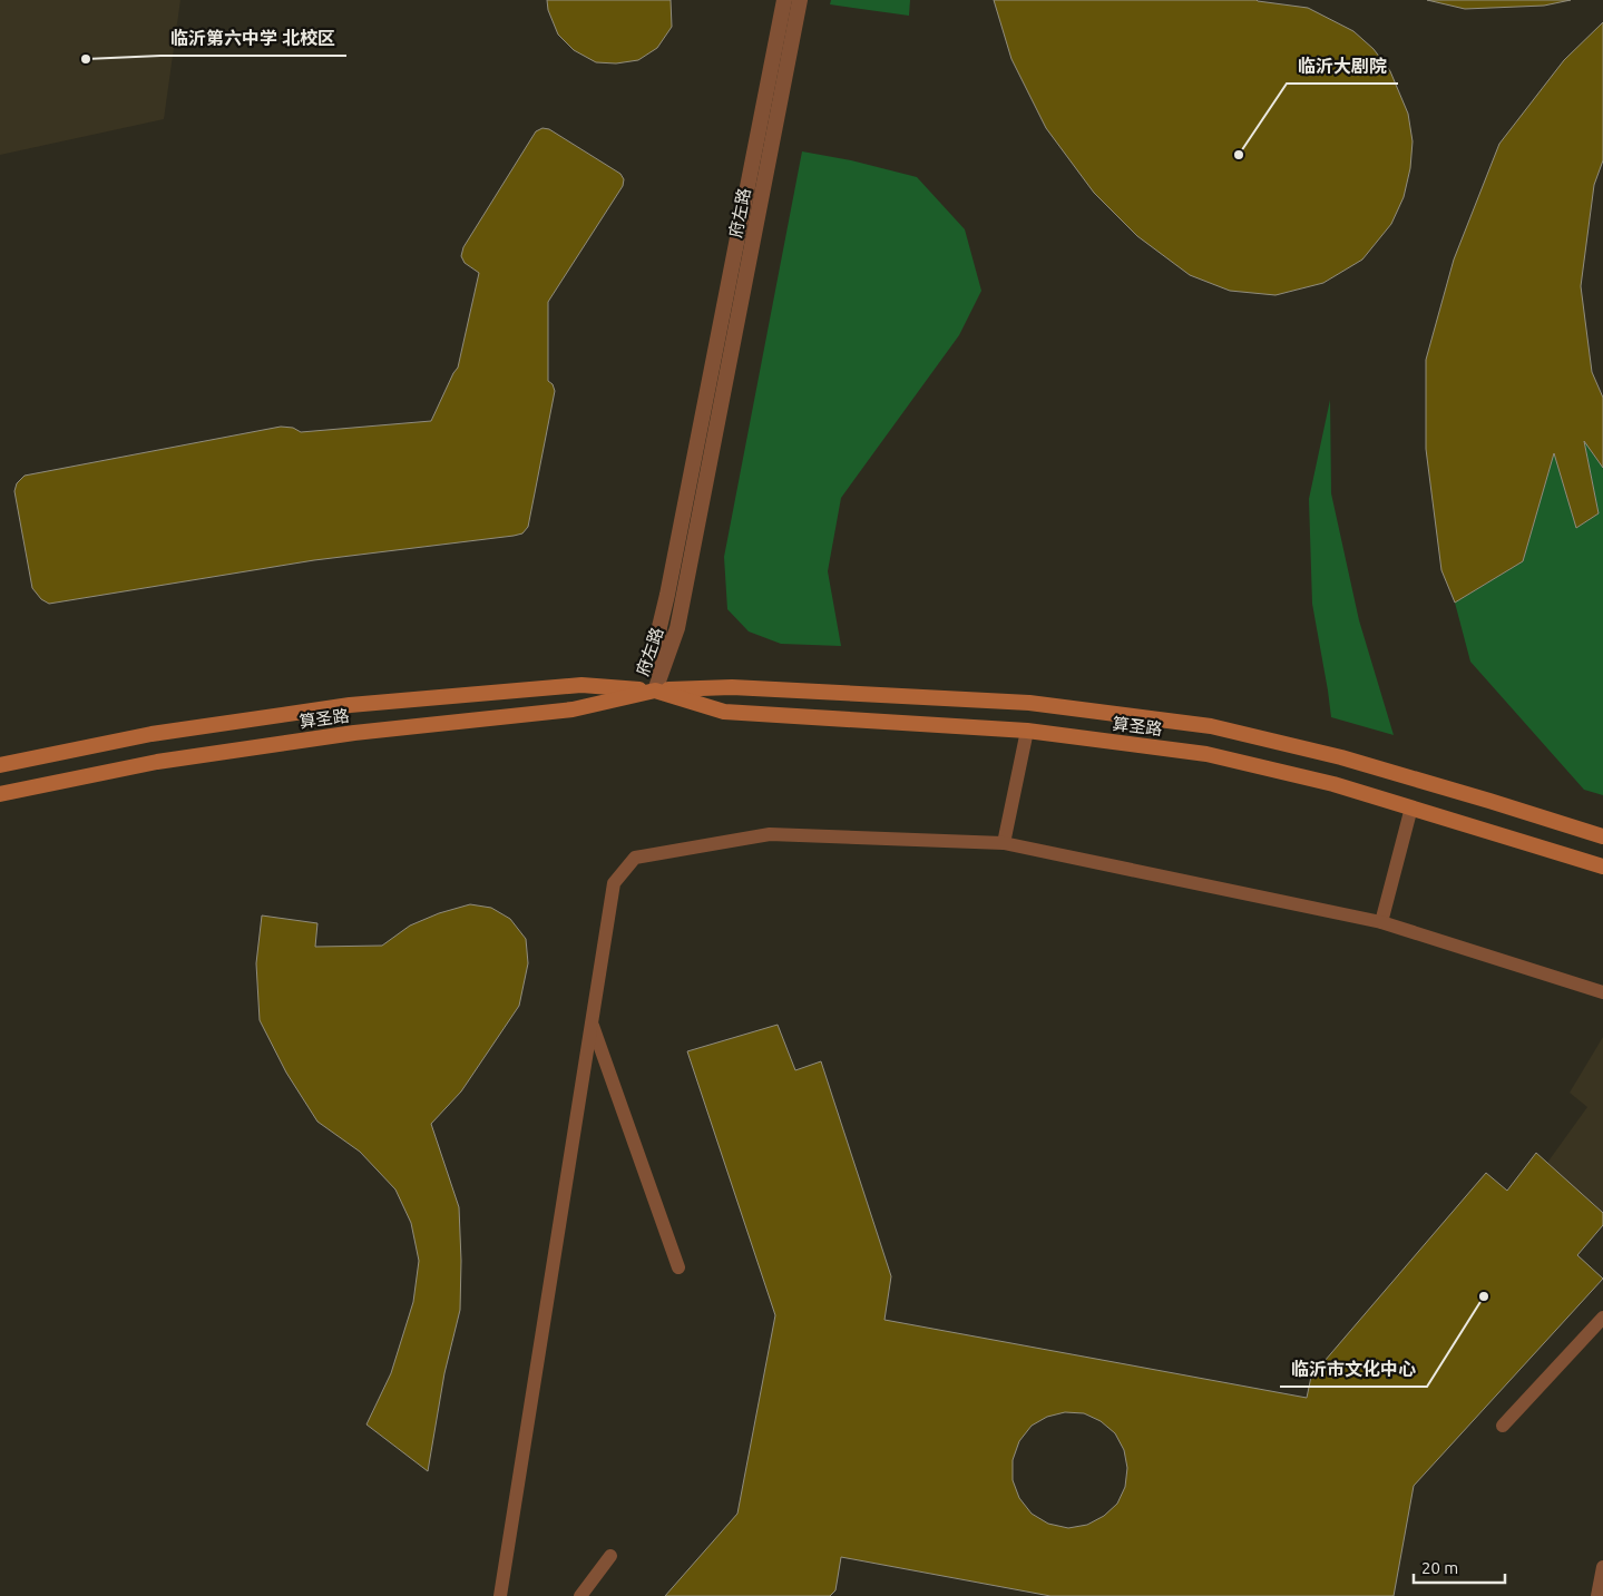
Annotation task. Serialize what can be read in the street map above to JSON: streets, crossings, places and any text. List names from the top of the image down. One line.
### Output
{"streets":{"main road":["算圣路"],"street":["府左路"]},"crossings":[["府左路","算圣路"]],"places":["临沂第六中学 北校区","临沂大剧院","临沂市文化中心"],"scale_bar":"20 m"}
